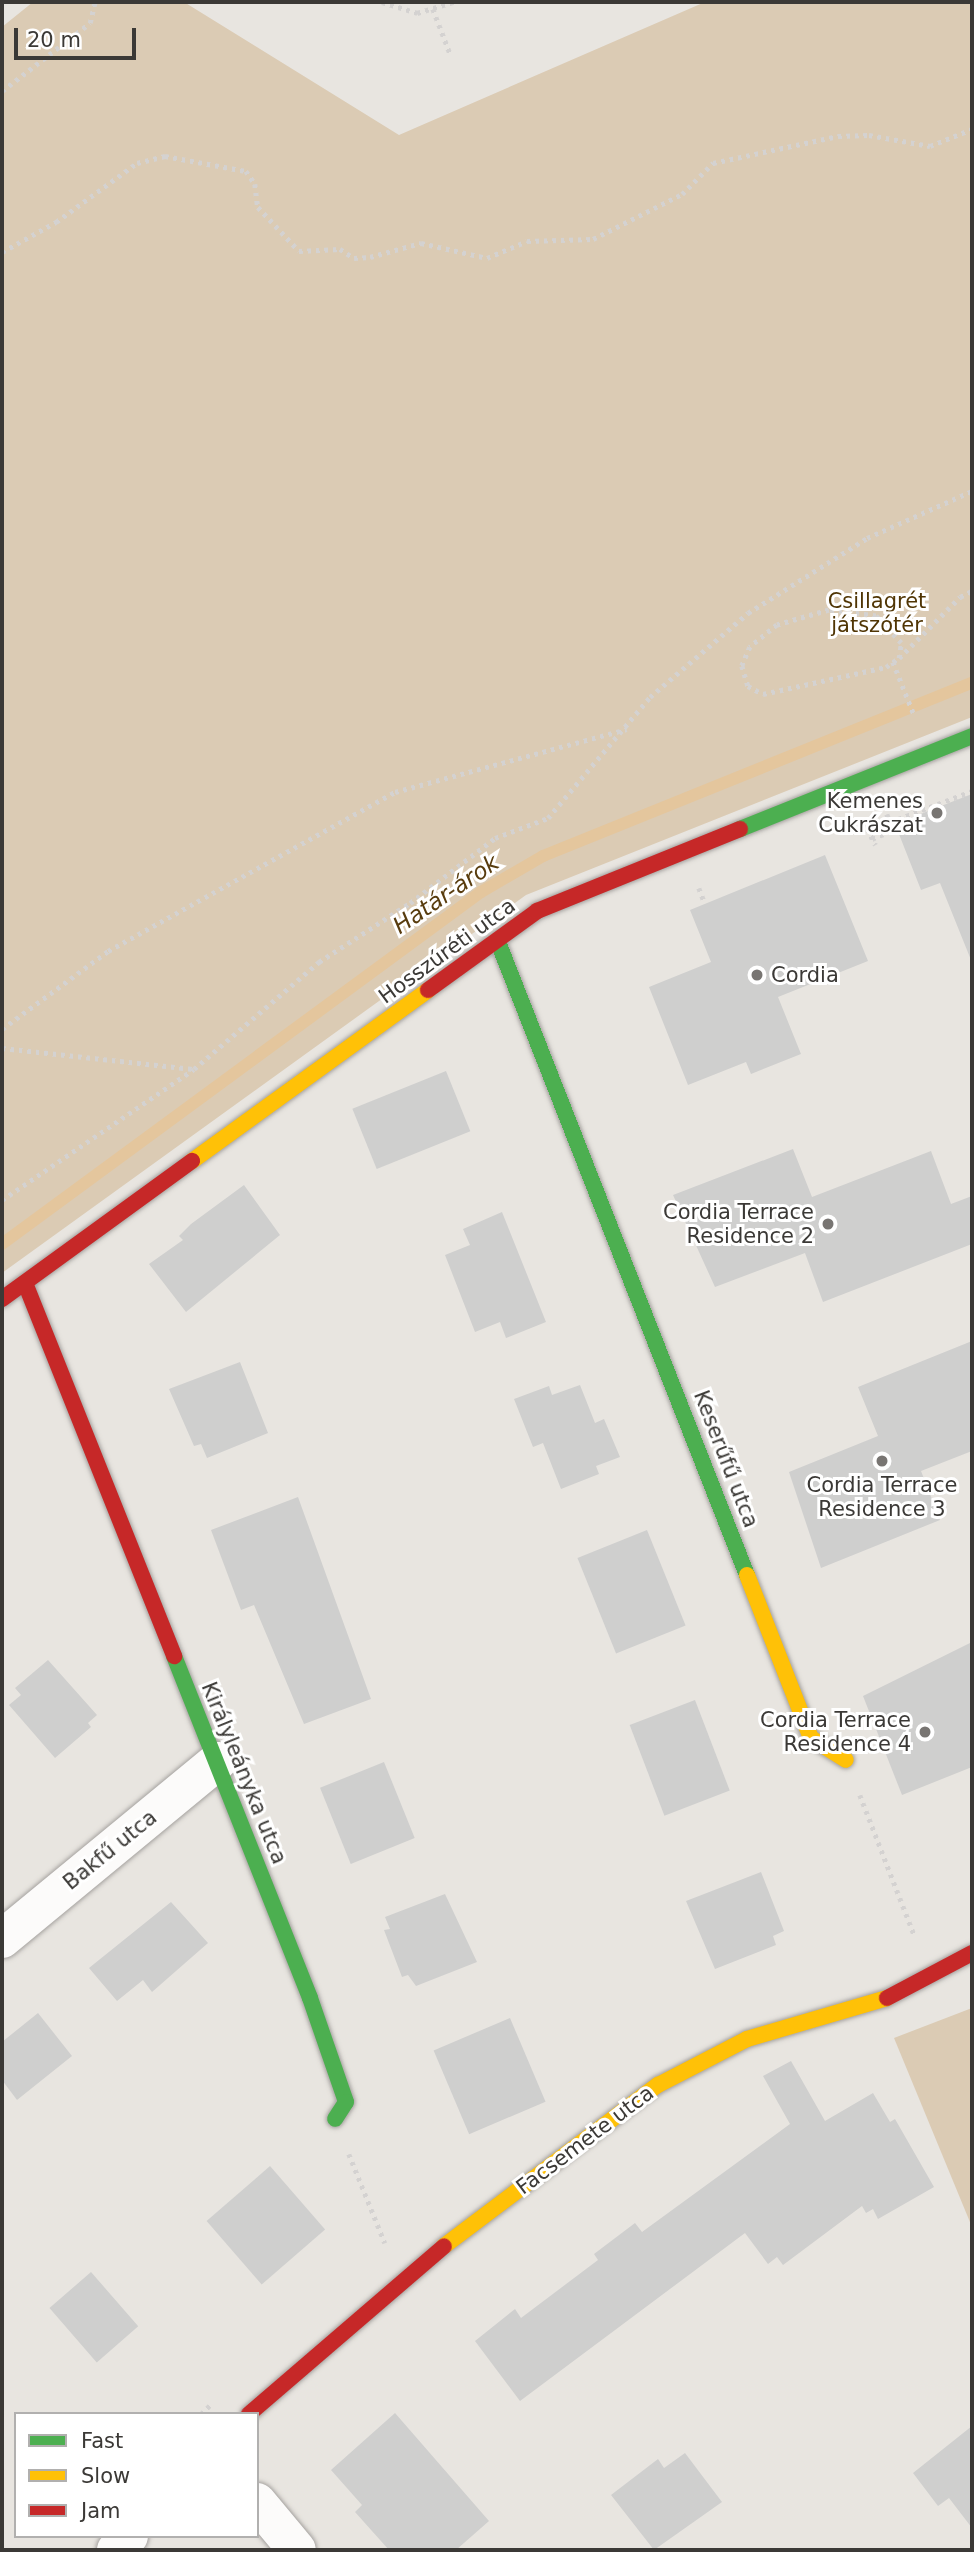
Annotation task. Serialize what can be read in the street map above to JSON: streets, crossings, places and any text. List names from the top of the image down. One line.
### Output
{"streets":{"street":["Hosszúréti utca","Keserűfű utca","Királyleányka utca","Bakfű utca","Facsemete utca"]},"crossings":[["Hosszúréti utca","Keserűfű utca"],["Hosszúréti utca","Királyleányka utca"],["Királyleányka utca","Bakfű utca"]],"water":["Határ-árok"],"parks":["Csillagrét játszótér"],"places":["Kemenes Cukrászat","Cordia","Cordia Terrace Residence 2","Cordia Terrace Residence 3","Cordia Terrace Residence 4"],"legend":["Fast","Slow","Jam"],"scale_bar":"20 m"}
